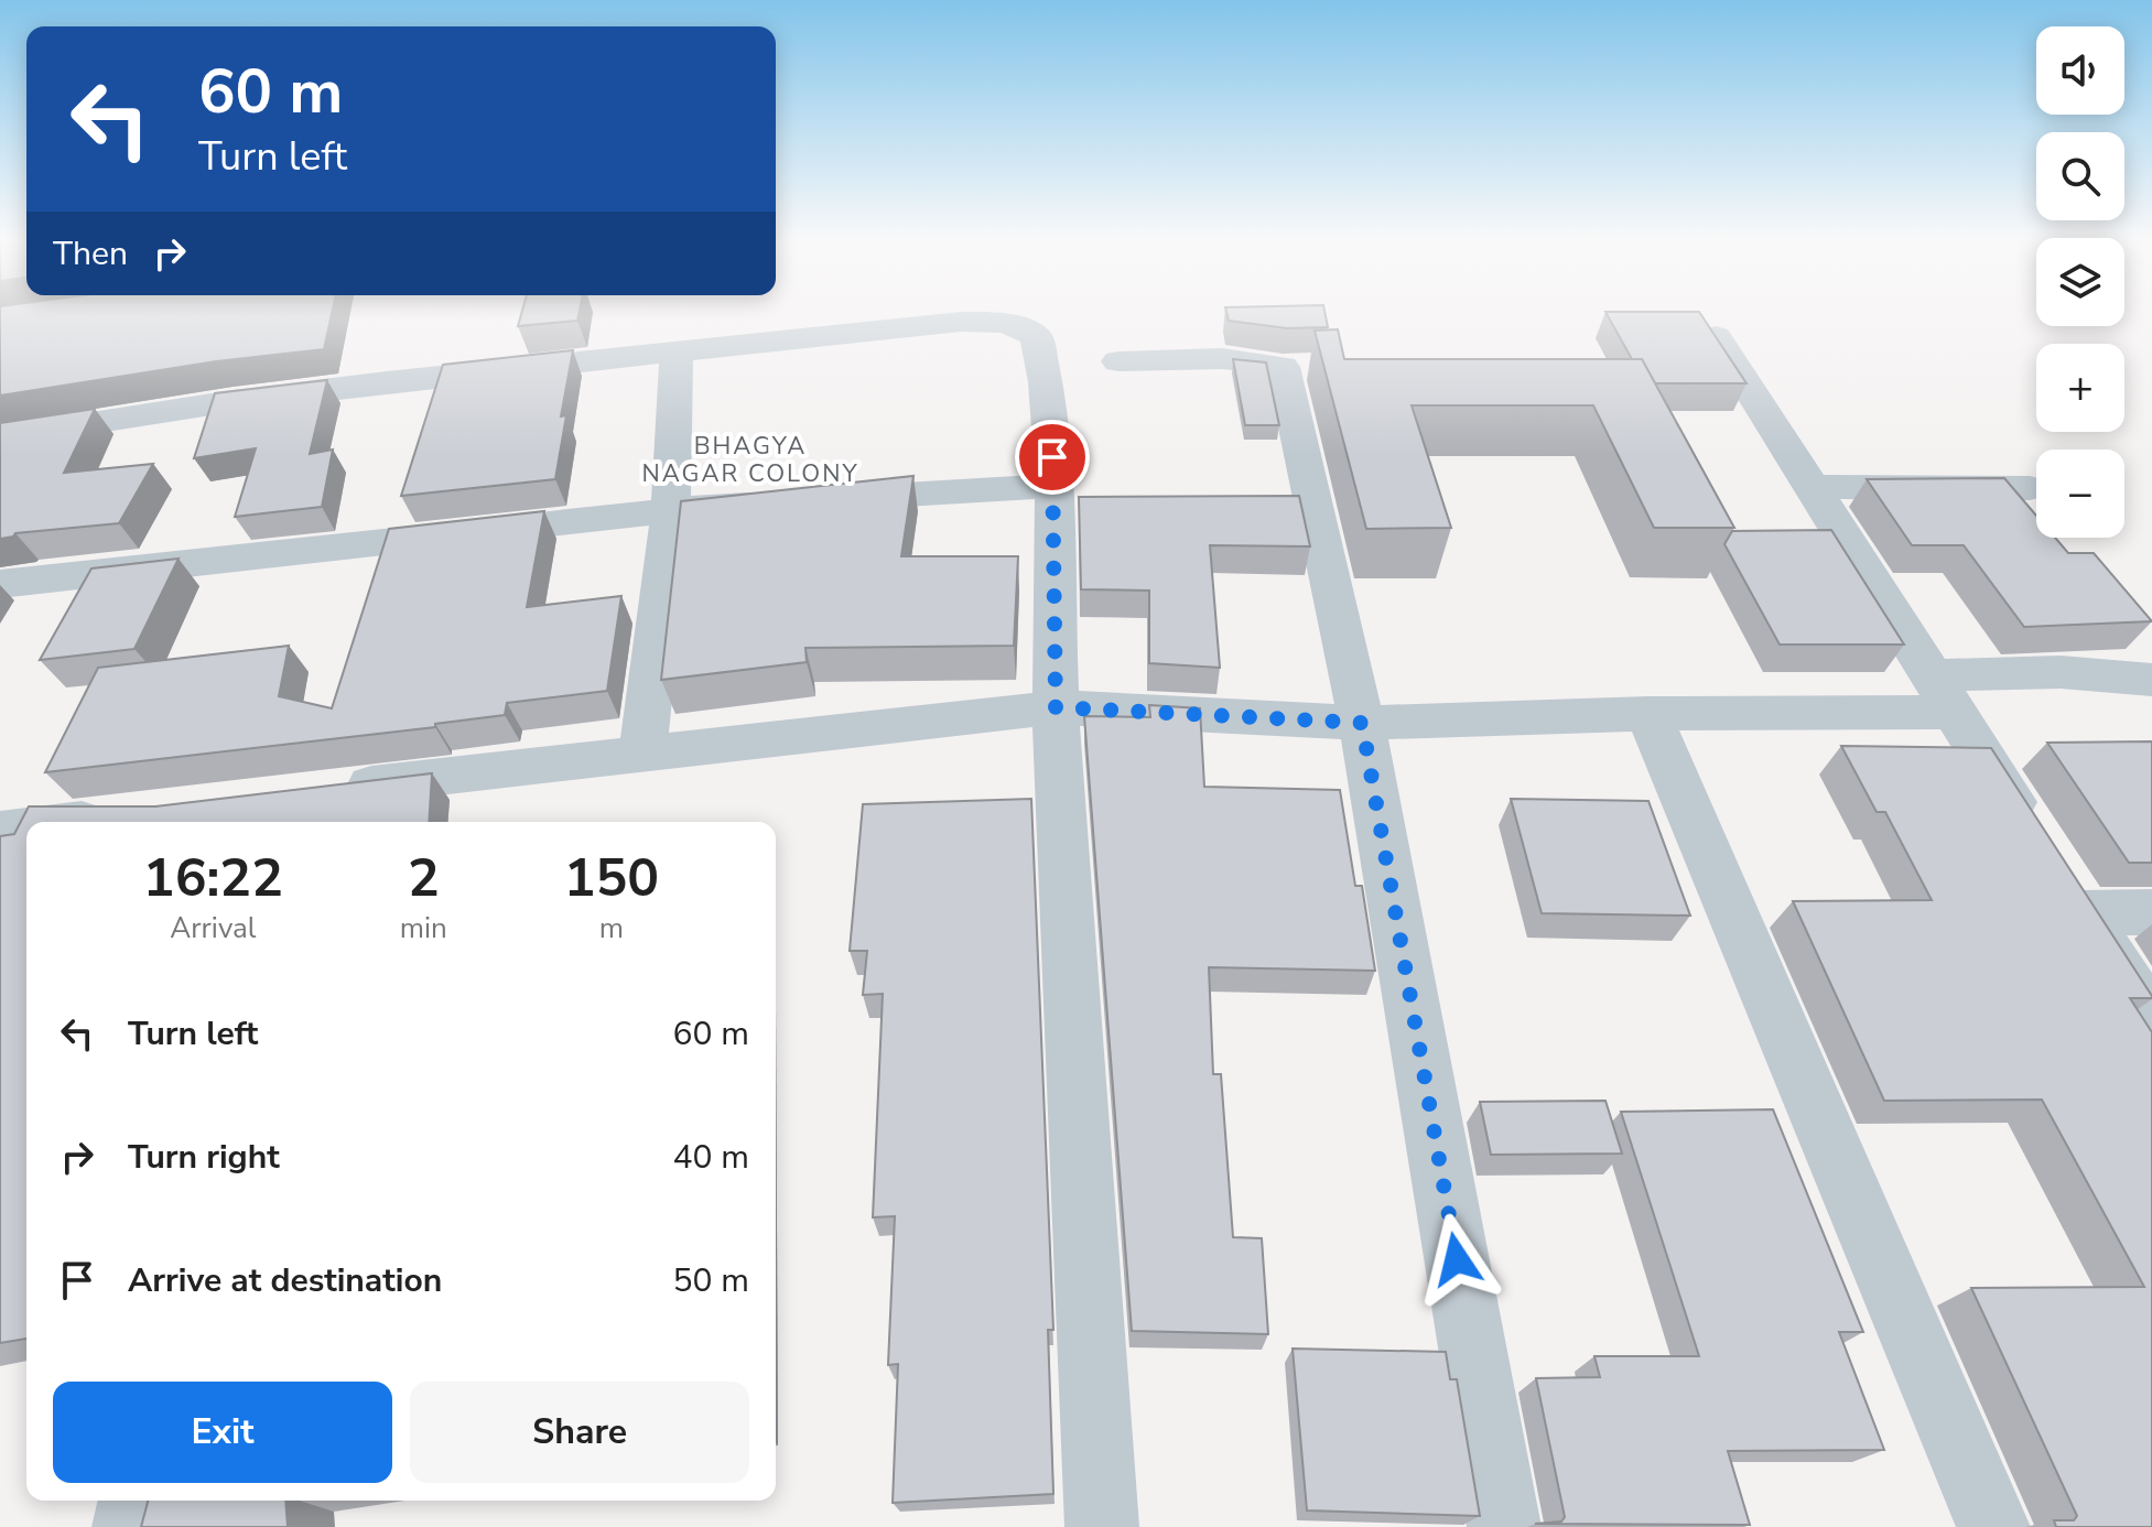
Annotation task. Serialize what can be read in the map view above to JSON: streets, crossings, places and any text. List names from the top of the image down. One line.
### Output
{"districts":["BHAGYA NAGAR COLONY"],"page":{"map_buttons":["+","−"],"turn":["60 m","Turn left"],"then":"Then","eta":["16:22","Arrival","2","min","150","m"],"list":[{"name":"Turn left","value":"60 m"},{"name":"Turn right","value":"40 m"},{"name":"Arrive at destination","value":"50 m"}],"buttons":["Exit","Share"]}}
